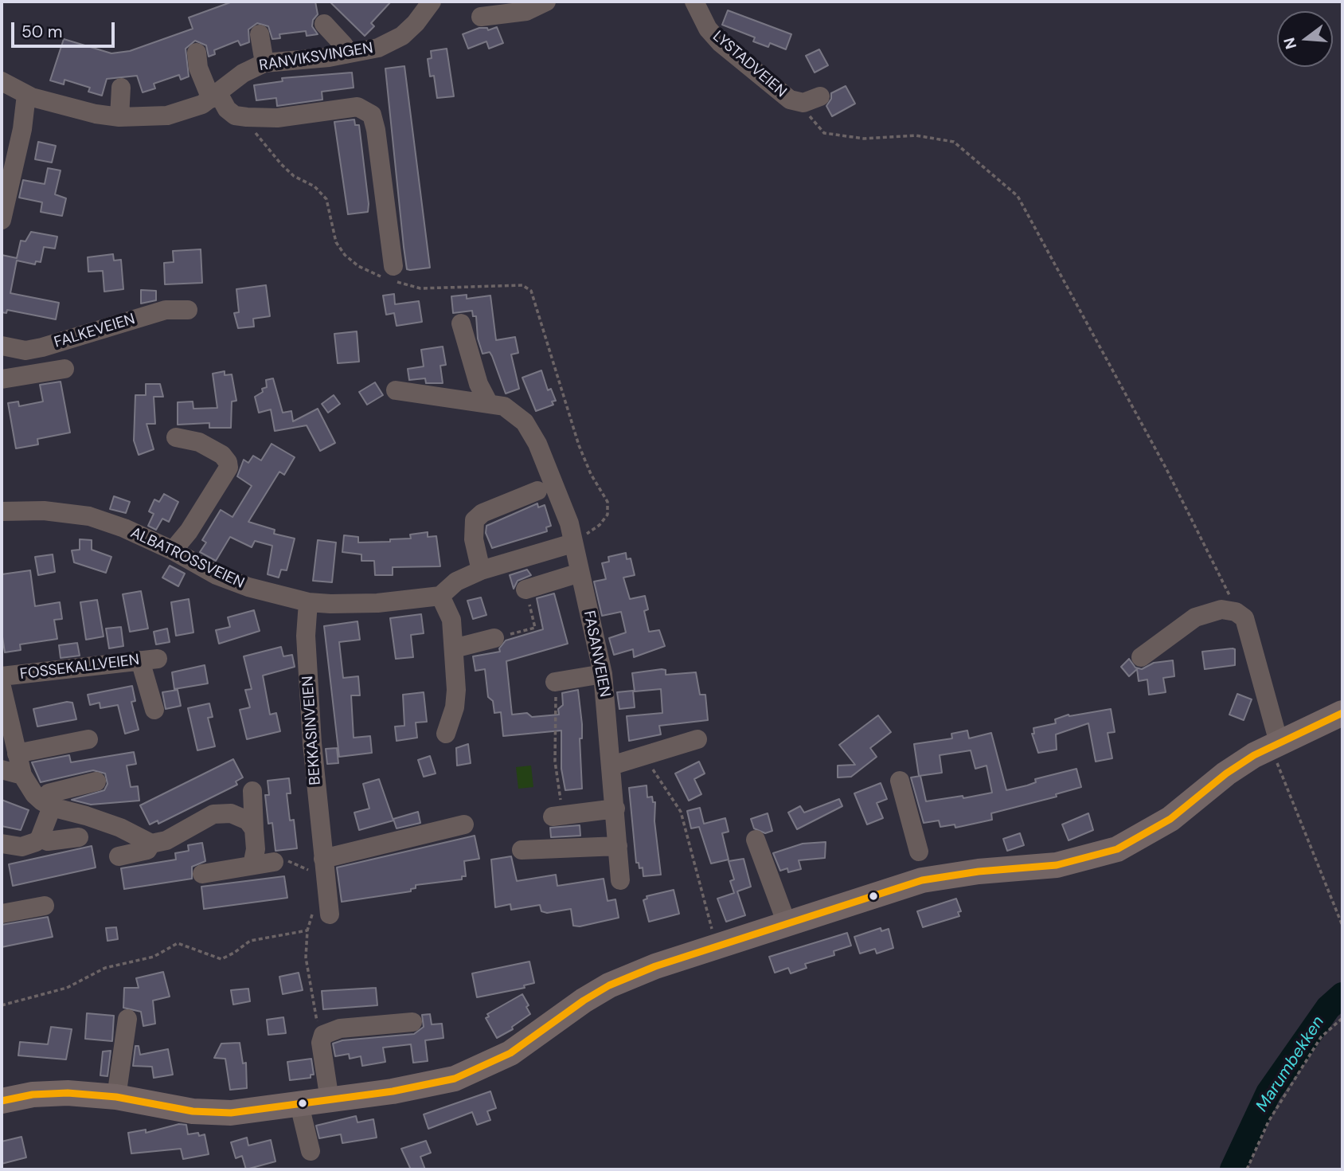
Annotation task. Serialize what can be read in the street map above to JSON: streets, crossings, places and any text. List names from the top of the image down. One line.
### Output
{"streets":{"street":["RANVIKSVINGEN","LYSTADVEIEN","FALKEVEIEN","ALBATROSSVEIEN","FASANVEIEN","FOSSEKALLVEIEN","BEKKASINVEIEN"]},"crossings":[["ALBATROSSVEIEN","BEKKASINVEIEN"]],"water":["Marumbekken"],"scale_bar":"50 m","north":"left"}
